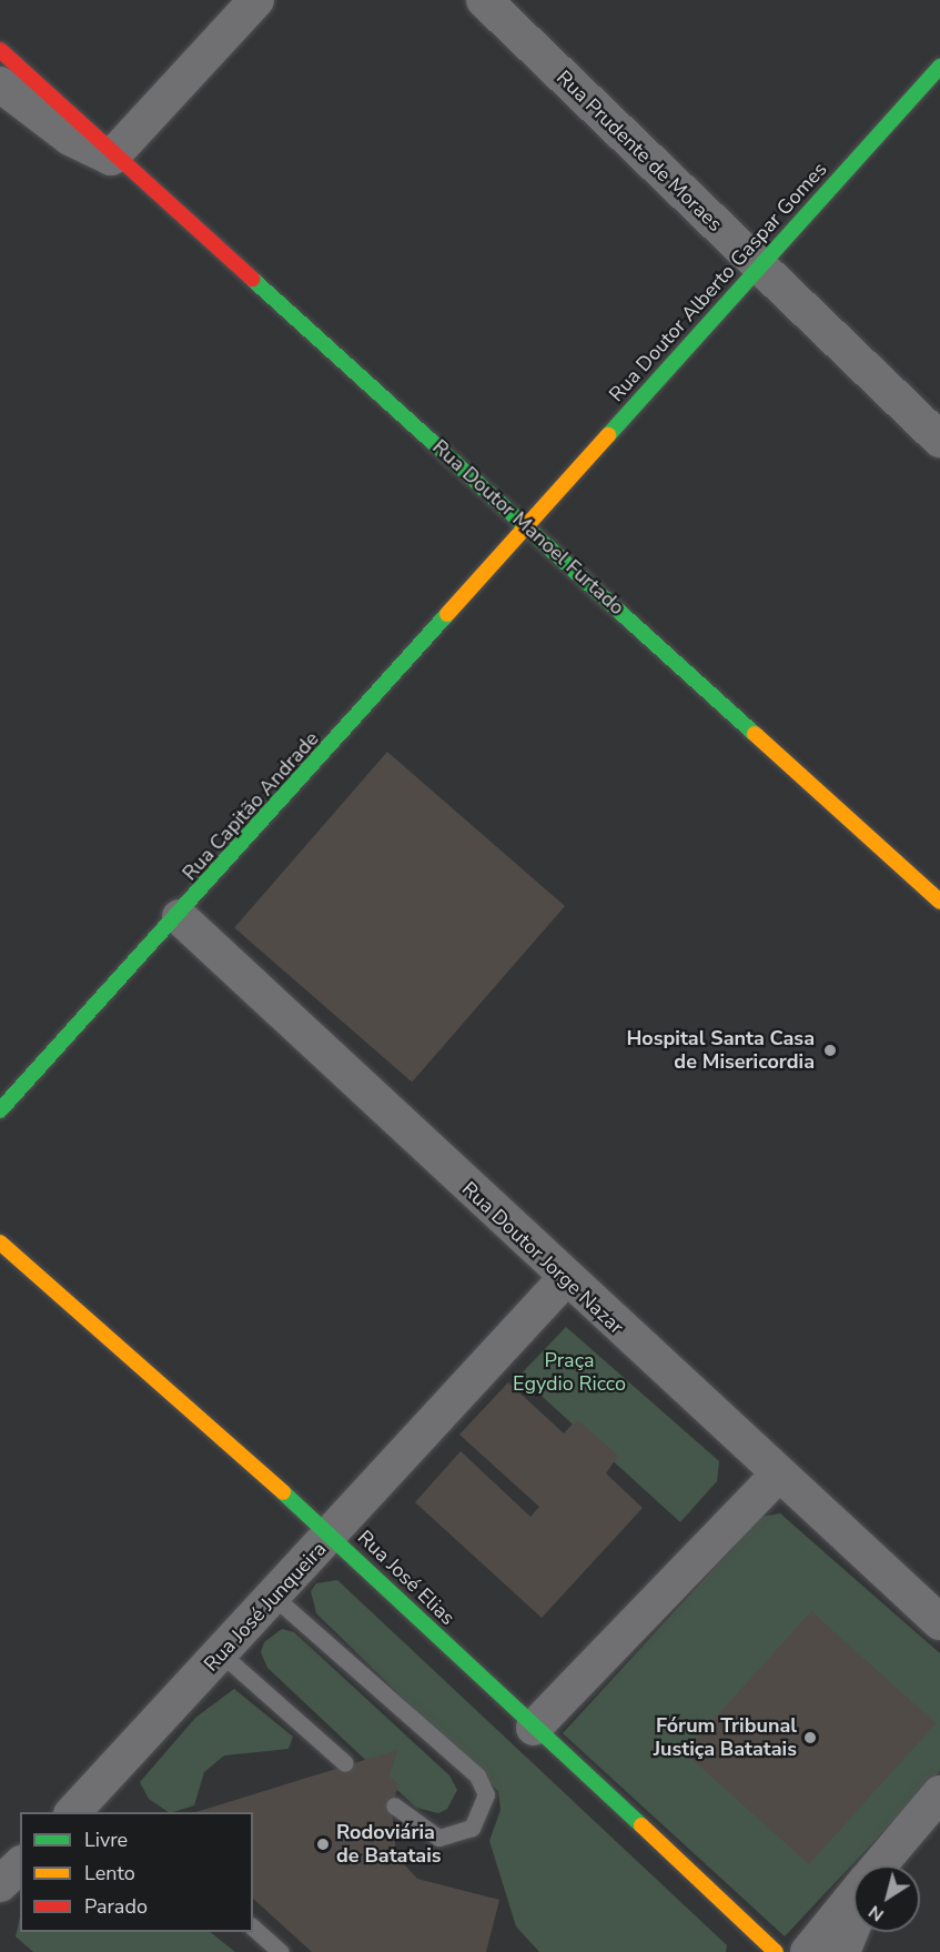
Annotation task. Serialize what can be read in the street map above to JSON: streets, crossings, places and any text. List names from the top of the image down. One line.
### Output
{"streets":{"street":["Rua Prudente de Moraes","Rua Doutor Alberto Gaspar Gomes","Rua Doutor Manoel Furtado","Rua Capitão Andrade","Rua Doutor Jorge Nazar","Rua José Elias","Rua José Junqueira"]},"crossings":[["Rua Prudente de Moraes","Rua Doutor Alberto Gaspar Gomes"],["Rua Doutor Alberto Gaspar Gomes","Rua Doutor Manoel Furtado"],["Rua Doutor Alberto Gaspar Gomes","Rua Capitão Andrade"],["Rua Doutor Manoel Furtado","Rua Capitão Andrade"],["Rua Capitão Andrade","Rua Doutor Jorge Nazar"],["Rua Doutor Jorge Nazar","Rua José Junqueira"],["Rua José Elias","Rua José Junqueira"]],"parks":["Praça Egydio Ricco"],"places":["Hospital Santa Casa de Misericordia","Fórum Tribunal Justiça Batatais","Rodoviária de Batatais"],"legend":["Livre","Lento","Parado"],"north":"bottom left"}
